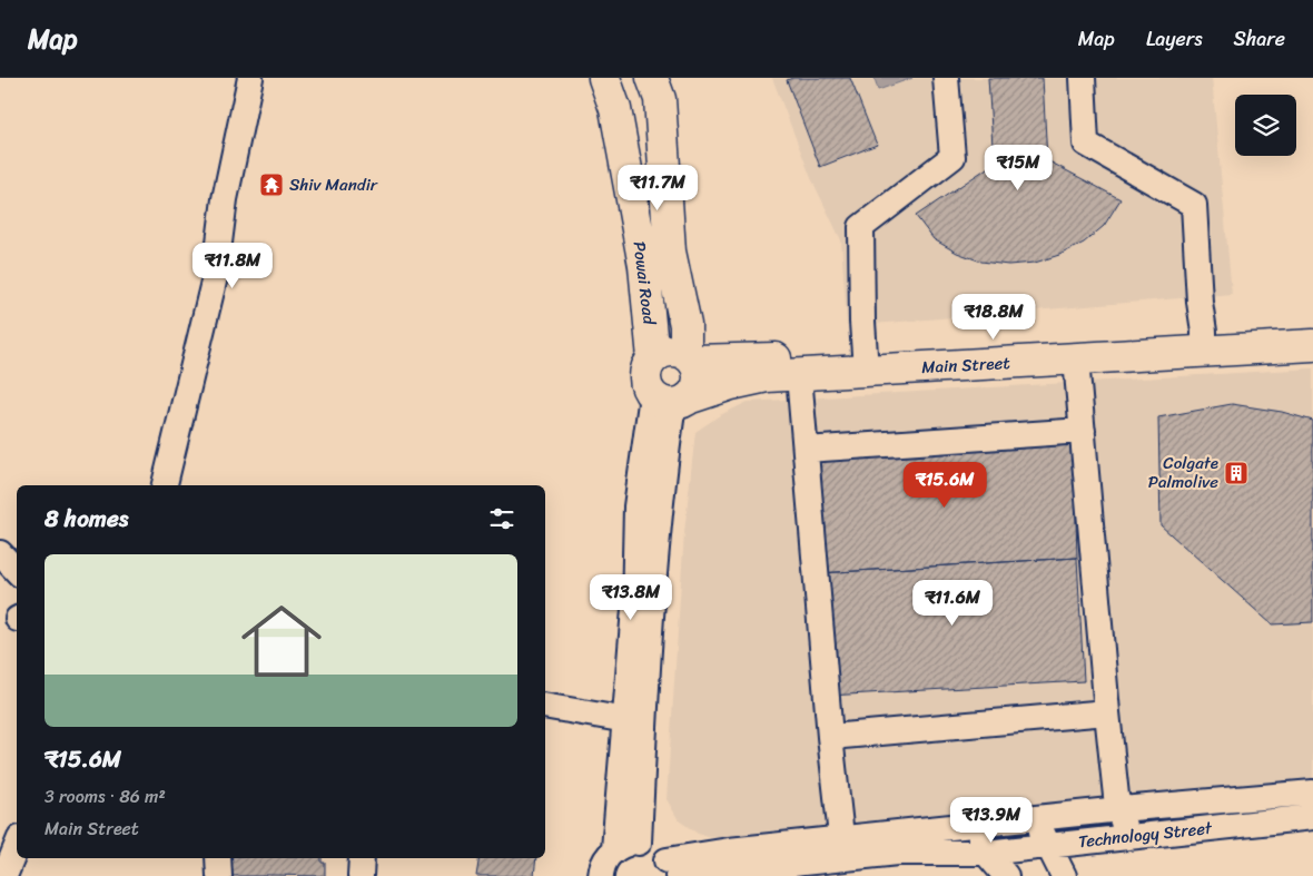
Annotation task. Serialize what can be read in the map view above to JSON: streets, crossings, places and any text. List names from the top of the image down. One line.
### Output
{"streets":{"main road":["Powai Road","Main Street"],"street":["Technology Street"]},"crossings":[["Powai Road","Main Street"]],"places":{"temple":["Shiv Mandir"],"building":["Colgate Palmolive"]},"page":{"header":"Map","nav":["Map","Layers","Share"],"price":["₹15M","₹11.7M","₹11.8M","₹18.8M","₹15.6M","₹13.8M","₹11.6M","₹13.9M"],"heading":"8 homes","list":[{"name":"₹15.6M","note":"3 rooms · 86 m² · Main Street"}]}}
